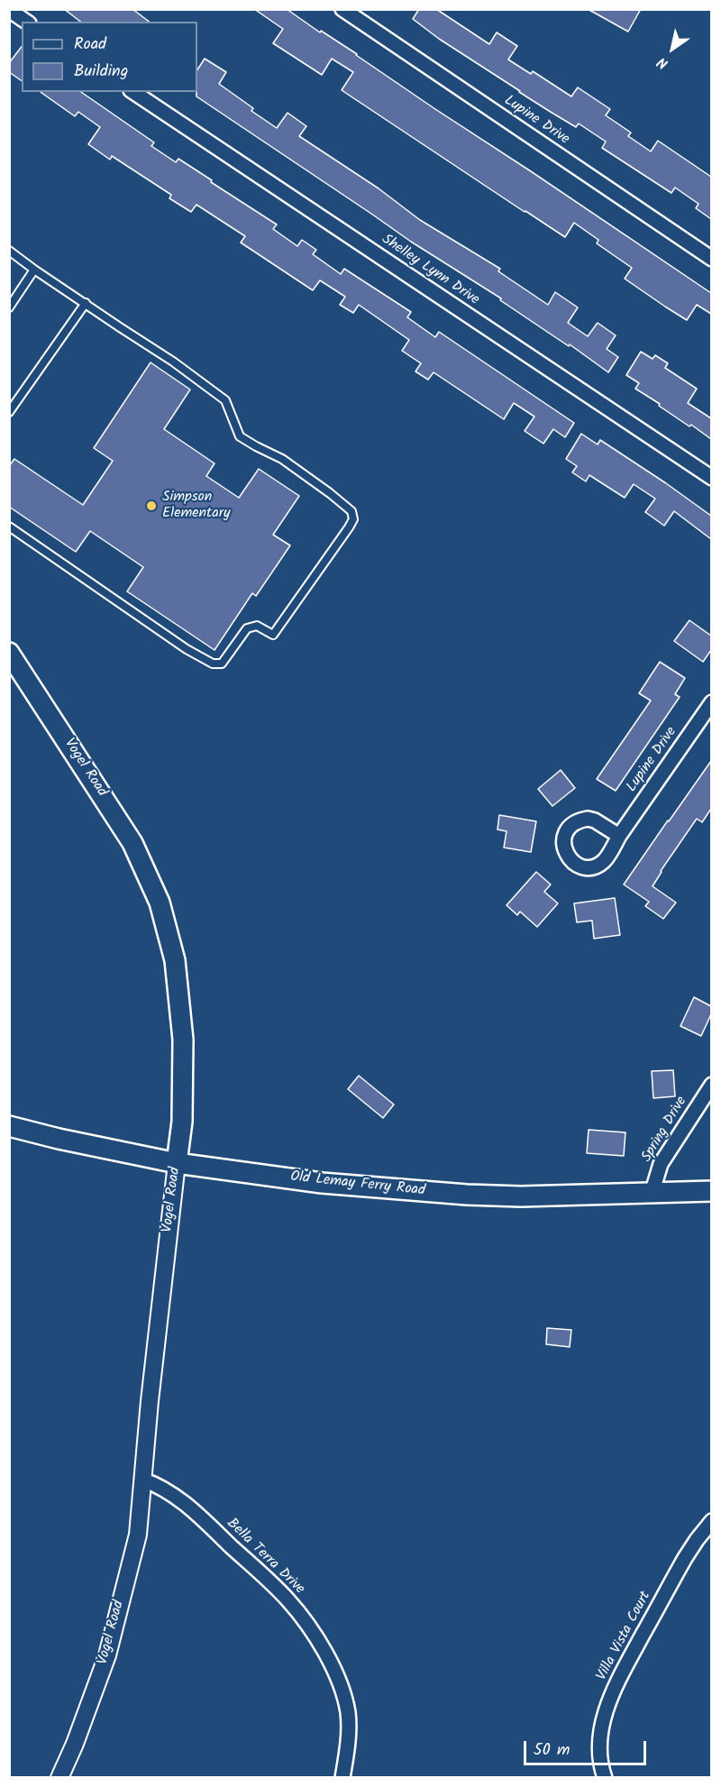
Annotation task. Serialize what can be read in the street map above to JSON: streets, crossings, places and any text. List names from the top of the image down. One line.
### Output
{"streets":{"main road":["Vogel Road","Old Lemay Ferry Road"],"street":["Lupine Drive","Shelley Lynn Drive","Spring Drive","Bella Terra Drive","Villa Vista Court"]},"crossings":[["Vogel Road","Old Lemay Ferry Road"],["Vogel Road","Bella Terra Drive"],["Spring Drive","Old Lemay Ferry Road"]],"places":["Simpson Elementary"],"legend":["Road","Building"],"scale_bar":"50 m","north":"bottom left"}
